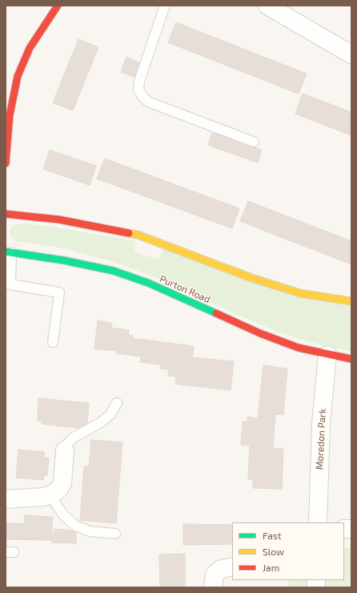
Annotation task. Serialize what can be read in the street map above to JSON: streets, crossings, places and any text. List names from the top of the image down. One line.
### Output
{"streets":{"street":["Purton Road","Moredon Park"]},"crossings":[["Purton Road","Moredon Park"]],"legend":["Fast","Slow","Jam"]}
